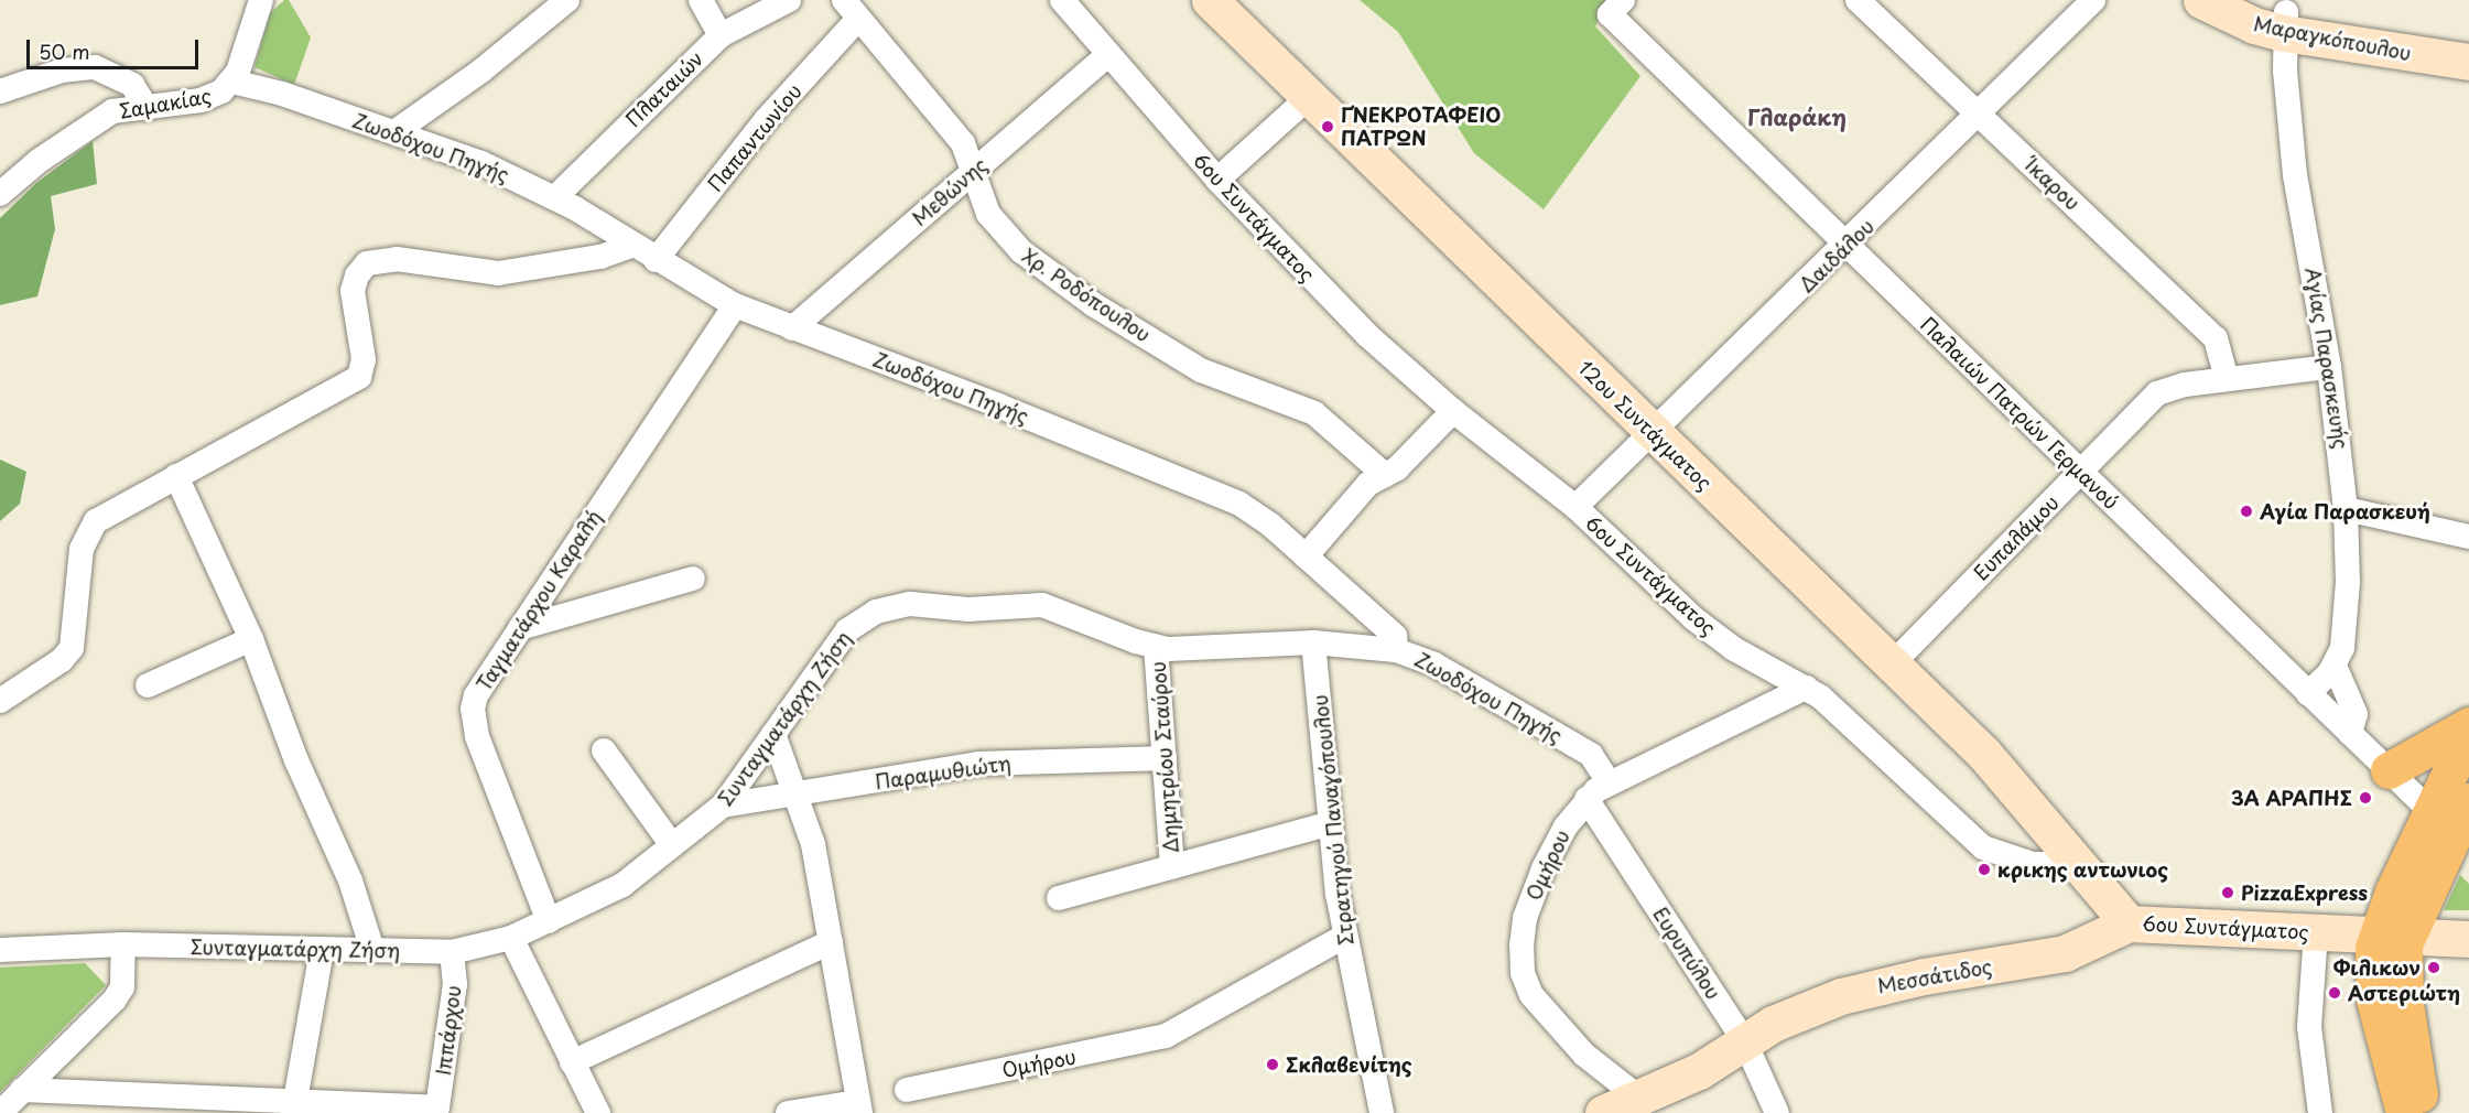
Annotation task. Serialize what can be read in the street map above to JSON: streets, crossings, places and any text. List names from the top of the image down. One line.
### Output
{"streets":{"main road":["Μαραγκόπουλου","6ου Συντάγματος","12ου Συντάγματος","Μεσσάτιδος"],"street":["Πλαταιών","Σαμακίας","Παπαντωνίου","Ζωοδόχου Πηγής","Ίκαρου","Μεθώνης","Δαιδάλου","Χρ. Ροδόπουλου","Αγίας Παρασκευής","Παλαιών Πατρών Γερμανού","Ευπαλάμου","Ταγματάρχου Καραλή","Συνταγματάρχη Ζήση","Δημητρίου Σταύρου","Παραμυθιώτη","Στρατηγού Παναγόπουλου","Ομήρου","Ευρυπύλου","Ιππάρχου"]},"crossings":[["Μαραγκόπουλου","Αγίας Παρασκευής"],["Πλαταιών","Ζωοδόχου Πηγής"],["Σαμακίας","Ζωοδόχου Πηγής"],["Παπαντωνίου","Ζωοδόχου Πηγής"],["Παπαντωνίου","Χρ. Ροδόπουλου"],["Ζωοδόχου Πηγής","Μεθώνης"],["Ζωοδόχου Πηγής","Ταγματάρχου Καραλή"],["Ζωοδόχου Πηγής","Συνταγματάρχη Ζήση"],["Ζωοδόχου Πηγής","Ομήρου"],["Ίκαρου","Δαιδάλου"],["Ίκαρου","Ευπαλάμου"],["Μεθώνης","6ου Συντάγματος"],["Μεθώνης","Χρ. Ροδόπουλου"],["6ου Συντάγματος","Δαιδάλου"],["6ου Συντάγματος","12ου Συντάγματος"],["6ου Συντάγματος","Ομήρου"],["6ου Συντάγματος","Μεσσάτιδος"],["Δαιδάλου","Παλαιών Πατρών Γερμανού"],["Δαιδάλου","12ου Συντάγματος"],["Αγίας Παρασκευής","Παλαιών Πατρών Γερμανού"],["Αγίας Παρασκευής","Ευπαλάμου"],["Παλαιών Πατρών Γερμανού","Ευπαλάμου"],["12ου Συντάγματος","Ευπαλάμου"],["Ταγματάρχου Καραλή","Συνταγματάρχη Ζήση"],["Συνταγματάρχη Ζήση","Δημητρίου Σταύρου"],["Συνταγματάρχη Ζήση","Παραμυθιώτη"],["Συνταγματάρχη Ζήση","Στρατηγού Παναγόπουλου"],["Συνταγματάρχη Ζήση","Ιππάρχου"],["Δημητρίου Σταύρου","Παραμυθιώτη"],["Στρατηγού Παναγόπουλου","Ομήρου"],["Ομήρου","Ευρυπύλου"],["Ομήρου","Μεσσάτιδος"],["Ευρυπύλου","Μεσσάτιδος"]],"districts":["Γλαράκη"],"places":["Γ΄ΝΕΚΡΟΤΑΦΕΙΟ ΠΑΤΡΩΝ","Αγία Παρασκευή","3Α ΑΡΑΠΗΣ","κρικης αντωνιος","PizzaExpress","Φιλικων","Αστεριώτη","Σκλαβενίτης"],"scale_bar":"50 m"}
